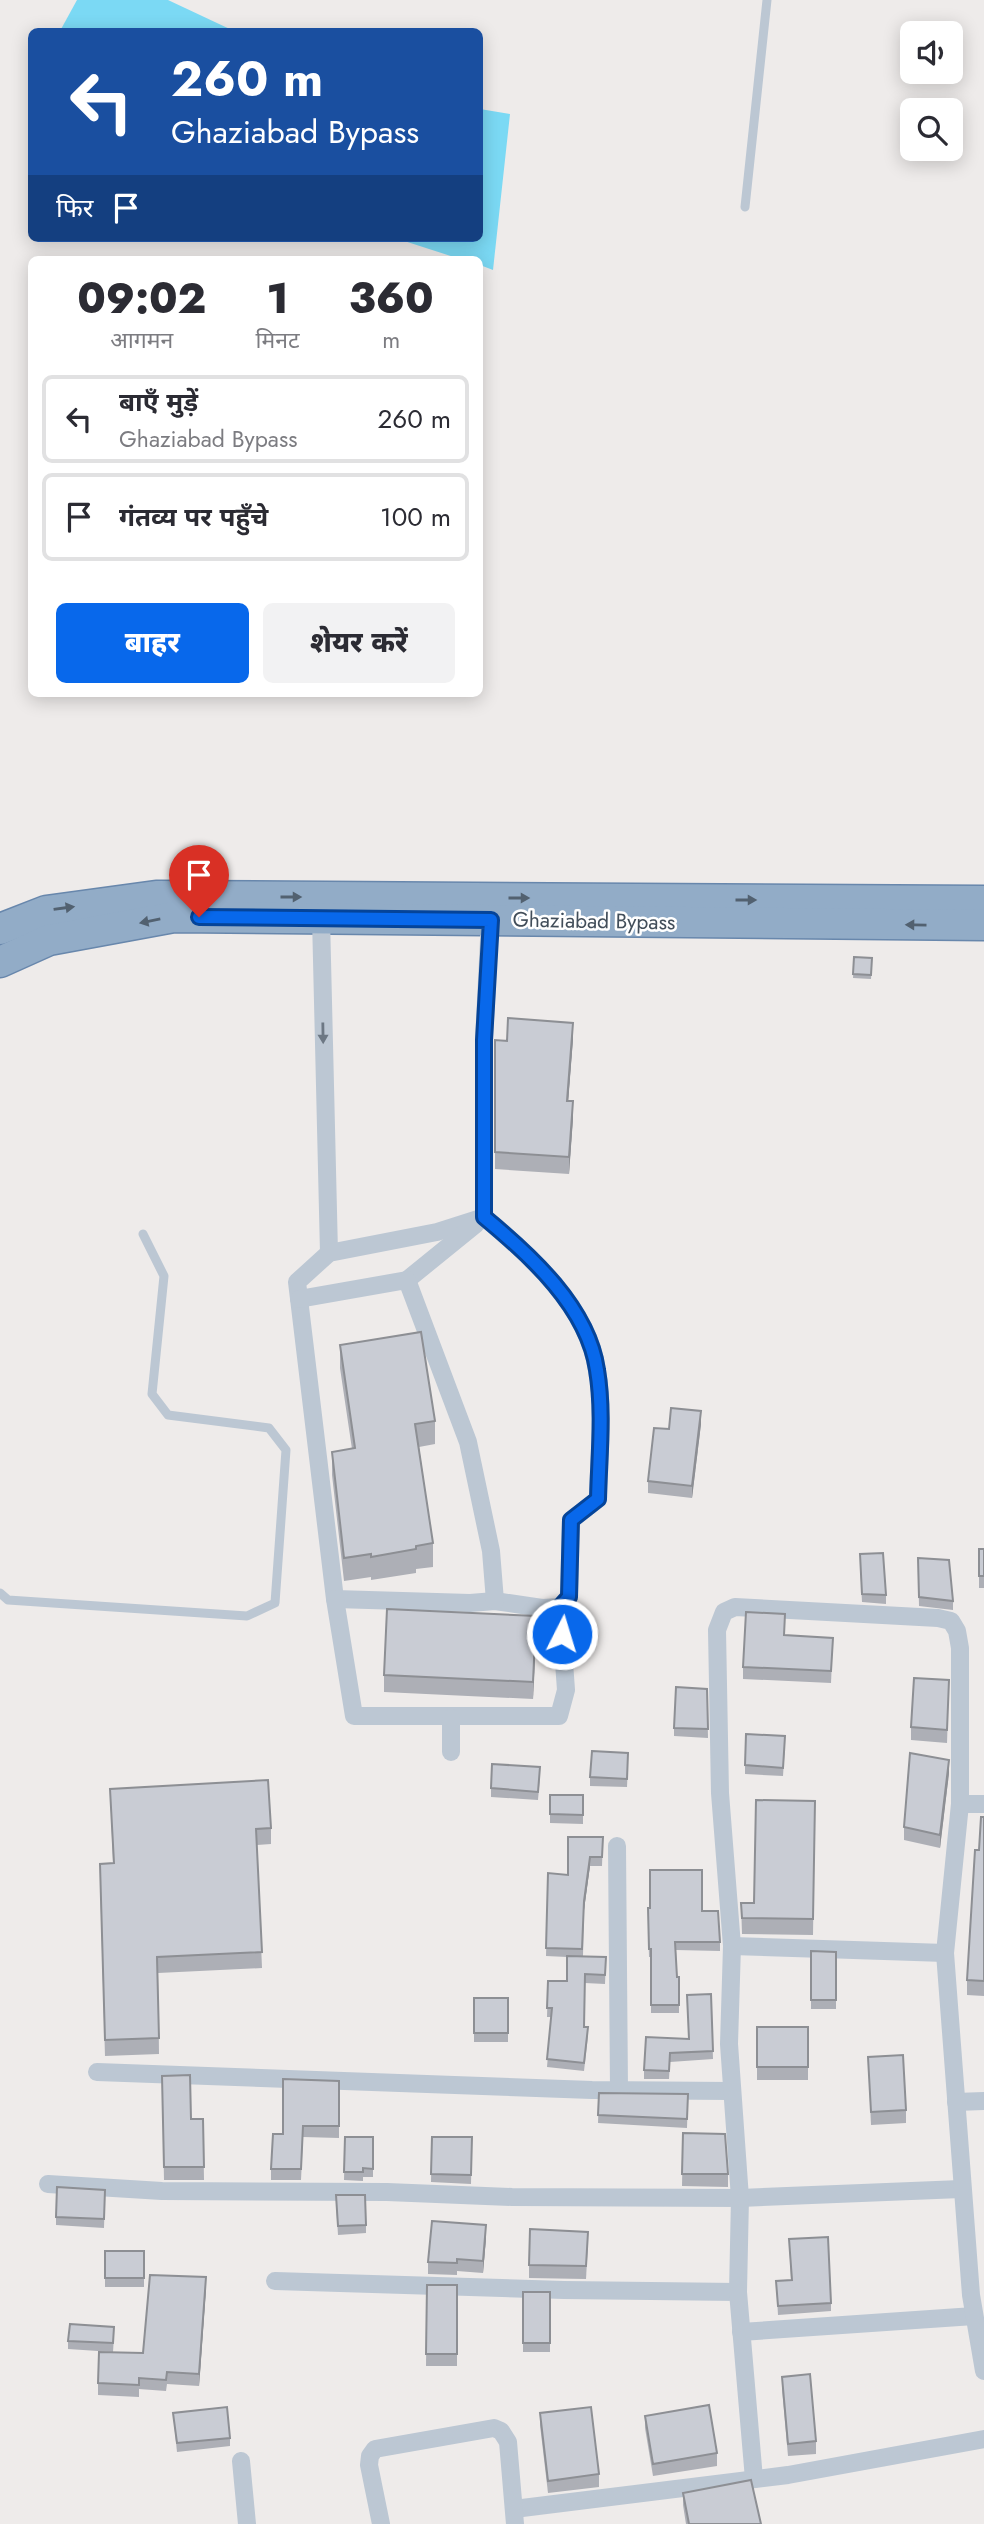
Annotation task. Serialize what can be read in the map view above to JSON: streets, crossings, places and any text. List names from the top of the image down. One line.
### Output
{"streets":{"highway":["Ghaziabad Bypass"]},"page":{"turn":["260 m","Ghaziabad Bypass"],"then":"फिर","eta":["09:02","आगमन","1","मिनट","360","m"],"list":[{"name":"बाएँ मुड़ें","note":"Ghaziabad Bypass","value":"260 m"},{"name":"गंतव्य पर पहुँचे","value":"100 m"}],"buttons":["बाहर","शेयर करें"]}}
